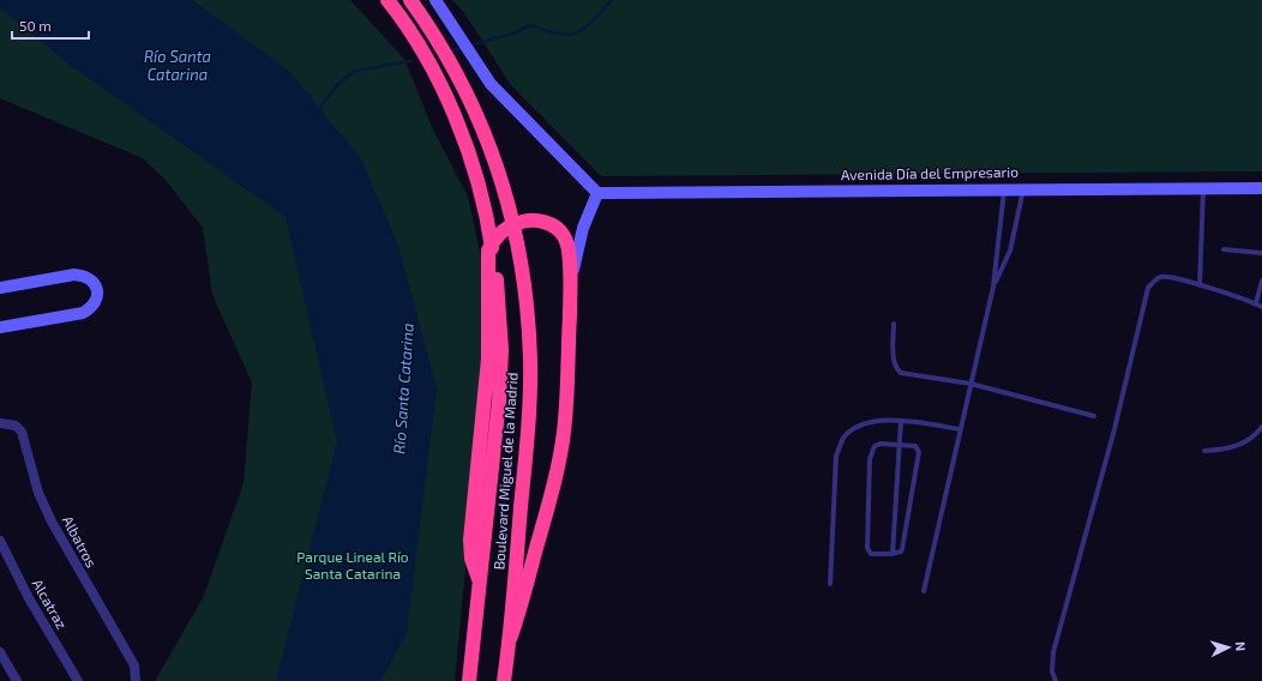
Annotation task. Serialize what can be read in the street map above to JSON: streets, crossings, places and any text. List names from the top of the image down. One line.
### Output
{"streets":{"highway":["Boulevard Miguel de la Madrid"],"street":["Avenida Día del Empresario","Albatros","Alcatraz"]},"water":["Río Santa Catarina"],"parks":["Parque Lineal Río Santa Catarina"],"scale_bar":"50 m","north":"right"}
